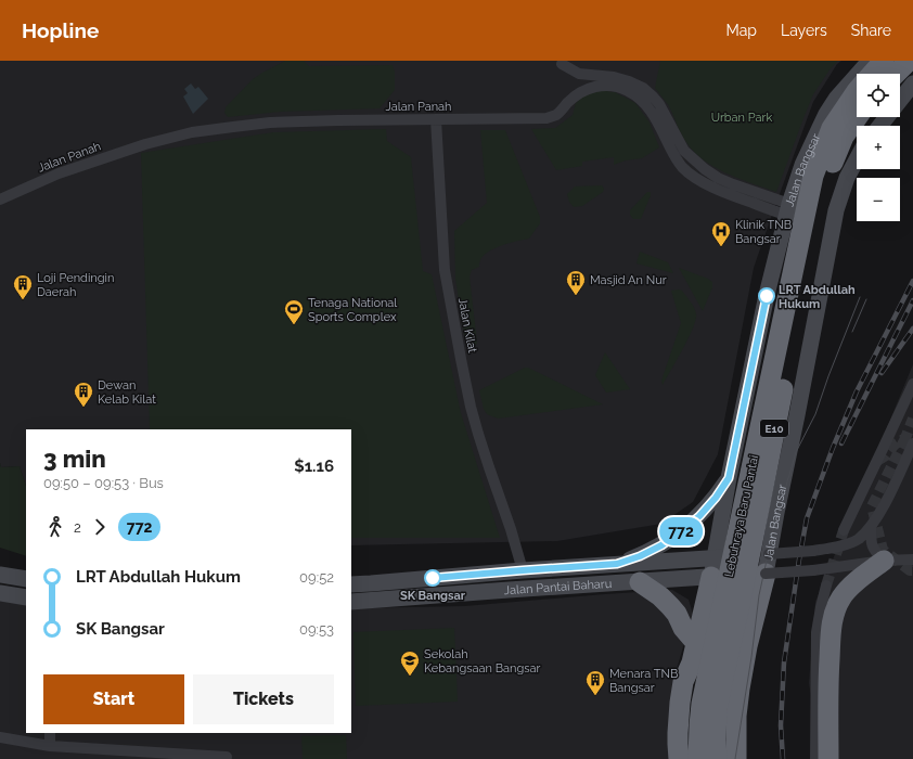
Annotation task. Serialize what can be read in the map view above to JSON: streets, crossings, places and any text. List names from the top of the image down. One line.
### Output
{"streets":{"highway":["E10","Lebuhraya Baru Pantai"],"main road":["Jalan Bangsar","Jalan Pantai Baharu"],"street":["Jalan Panah","Jalan Kilat"]},"crossings":[["Jalan Panah","Jalan Bangsar"],["Jalan Panah","Jalan Kilat"],["Jalan Bangsar","Jalan Pantai Baharu"],["Jalan Kilat","Jalan Pantai Baharu"]],"parks":["Urban Park"],"places":{"hospital":["Klinik TNB Bangsar"],"other":["LRT Abdullah Hukum","SK Bangsar"],"building":["Masjid An Nur","Loji Pendingin Daerah","Dewan Kelab Kilat","Menara TNB Bangsar"],"sports":["Tenaga National Sports Complex"],"school or university":["Sekolah Kebangsaan Bangsar"]},"lines":["bus line 772"],"page":{"header":"Hopline","nav":["Map","Layers","Share"],"on_map":"772","map_buttons":["+","−"],"heading":["3 min","09:50 – 09:53 · Bus","$1.16"],"legs":["2","772"],"list":[{"name":"LRT Abdullah Hukum","value":"09:52"},{"name":"SK Bangsar","value":"09:53"}],"buttons":["Start","Tickets"]}}
